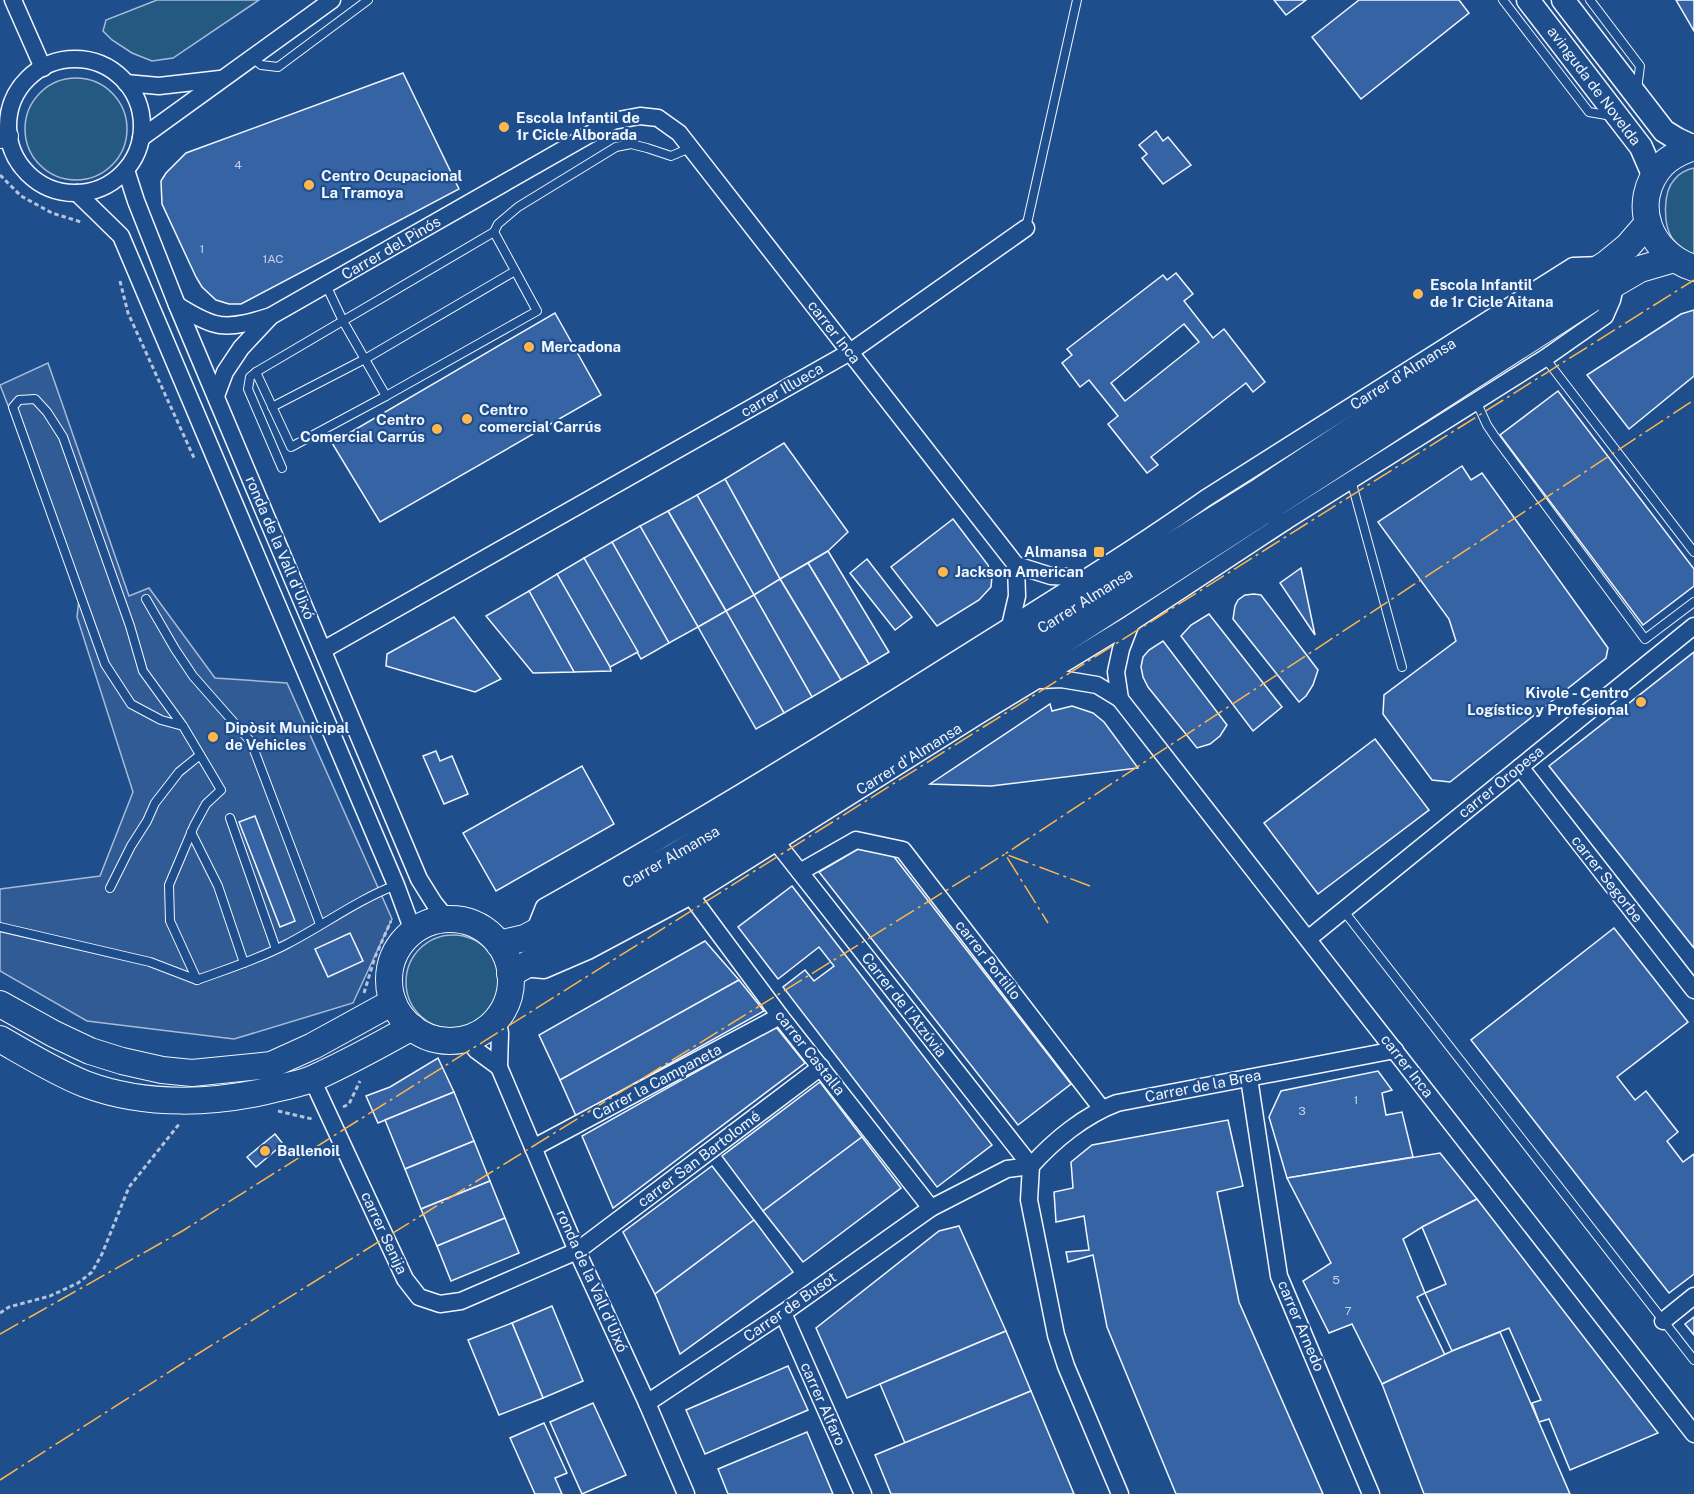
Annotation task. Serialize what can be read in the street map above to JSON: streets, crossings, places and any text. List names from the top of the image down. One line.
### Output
{"streets":{"main road":["avinguda de Novelda","Carrer d'Almansa","Carrer Almansa"],"street":["Carrer del Pinós","carrer Inca","carrer Illueca","ronda de la Vall d'Uixó","carrer Oropesa","carrer Segorbe","carrer Portillo","Carrer de l'Atzúvia","carrer Castalla","Carrer la Campaneta","Carrer de la Brea","carrer San Bartolomé","carrer Senija","Carrer de Busot","carrer Arnedo","carrer Alfaro"]},"crossings":[["Carrer del Pinós","carrer Inca"],["Carrer del Pinós","ronda de la Vall d'Uixó"],["carrer Inca","carrer Illueca"],["carrer Inca","carrer Oropesa"],["carrer Inca","Carrer de la Brea"],["Carrer d'Almansa","ronda de la Vall d'Uixó"],["Carrer d'Almansa","Carrer Almansa"],["Carrer d'Almansa","Carrer de l'Atzúvia"],["Carrer d'Almansa","carrer Castalla"],["carrer Illueca","ronda de la Vall d'Uixó"],["ronda de la Vall d'Uixó","Carrer Almansa"],["ronda de la Vall d'Uixó","Carrer la Campaneta"],["ronda de la Vall d'Uixó","carrer San Bartolomé"],["ronda de la Vall d'Uixó","carrer Senija"],["ronda de la Vall d'Uixó","Carrer de Busot"],["carrer Oropesa","carrer Segorbe"],["carrer Portillo","Carrer de l'Atzúvia"],["carrer Portillo","Carrer de la Brea"],["Carrer de l'Atzúvia","Carrer de la Brea"],["carrer Castalla","Carrer la Campaneta"],["carrer Castalla","carrer San Bartolomé"],["carrer Castalla","Carrer de Busot"],["Carrer de la Brea","carrer Arnedo"],["carrer San Bartolomé","carrer Senija"],["Carrer de Busot","carrer Alfaro"]],"places":{"other":["Escola Infantil de 1r Cicle Alborada","Centro Ocupacional La Tramoya","Escola Infantil de 1r Cicle Aitana","Mercadona","Centro comercial Carrús","Centro Comercial Carrús","Jackson American","Kivole - Centro Logístico y Profesional","Dipòsit Municipal de Vehicles","Ballenoil"],"transit":["Almansa"]},"house_numbers":["4","1","1AC","1","3","5","7"]}
